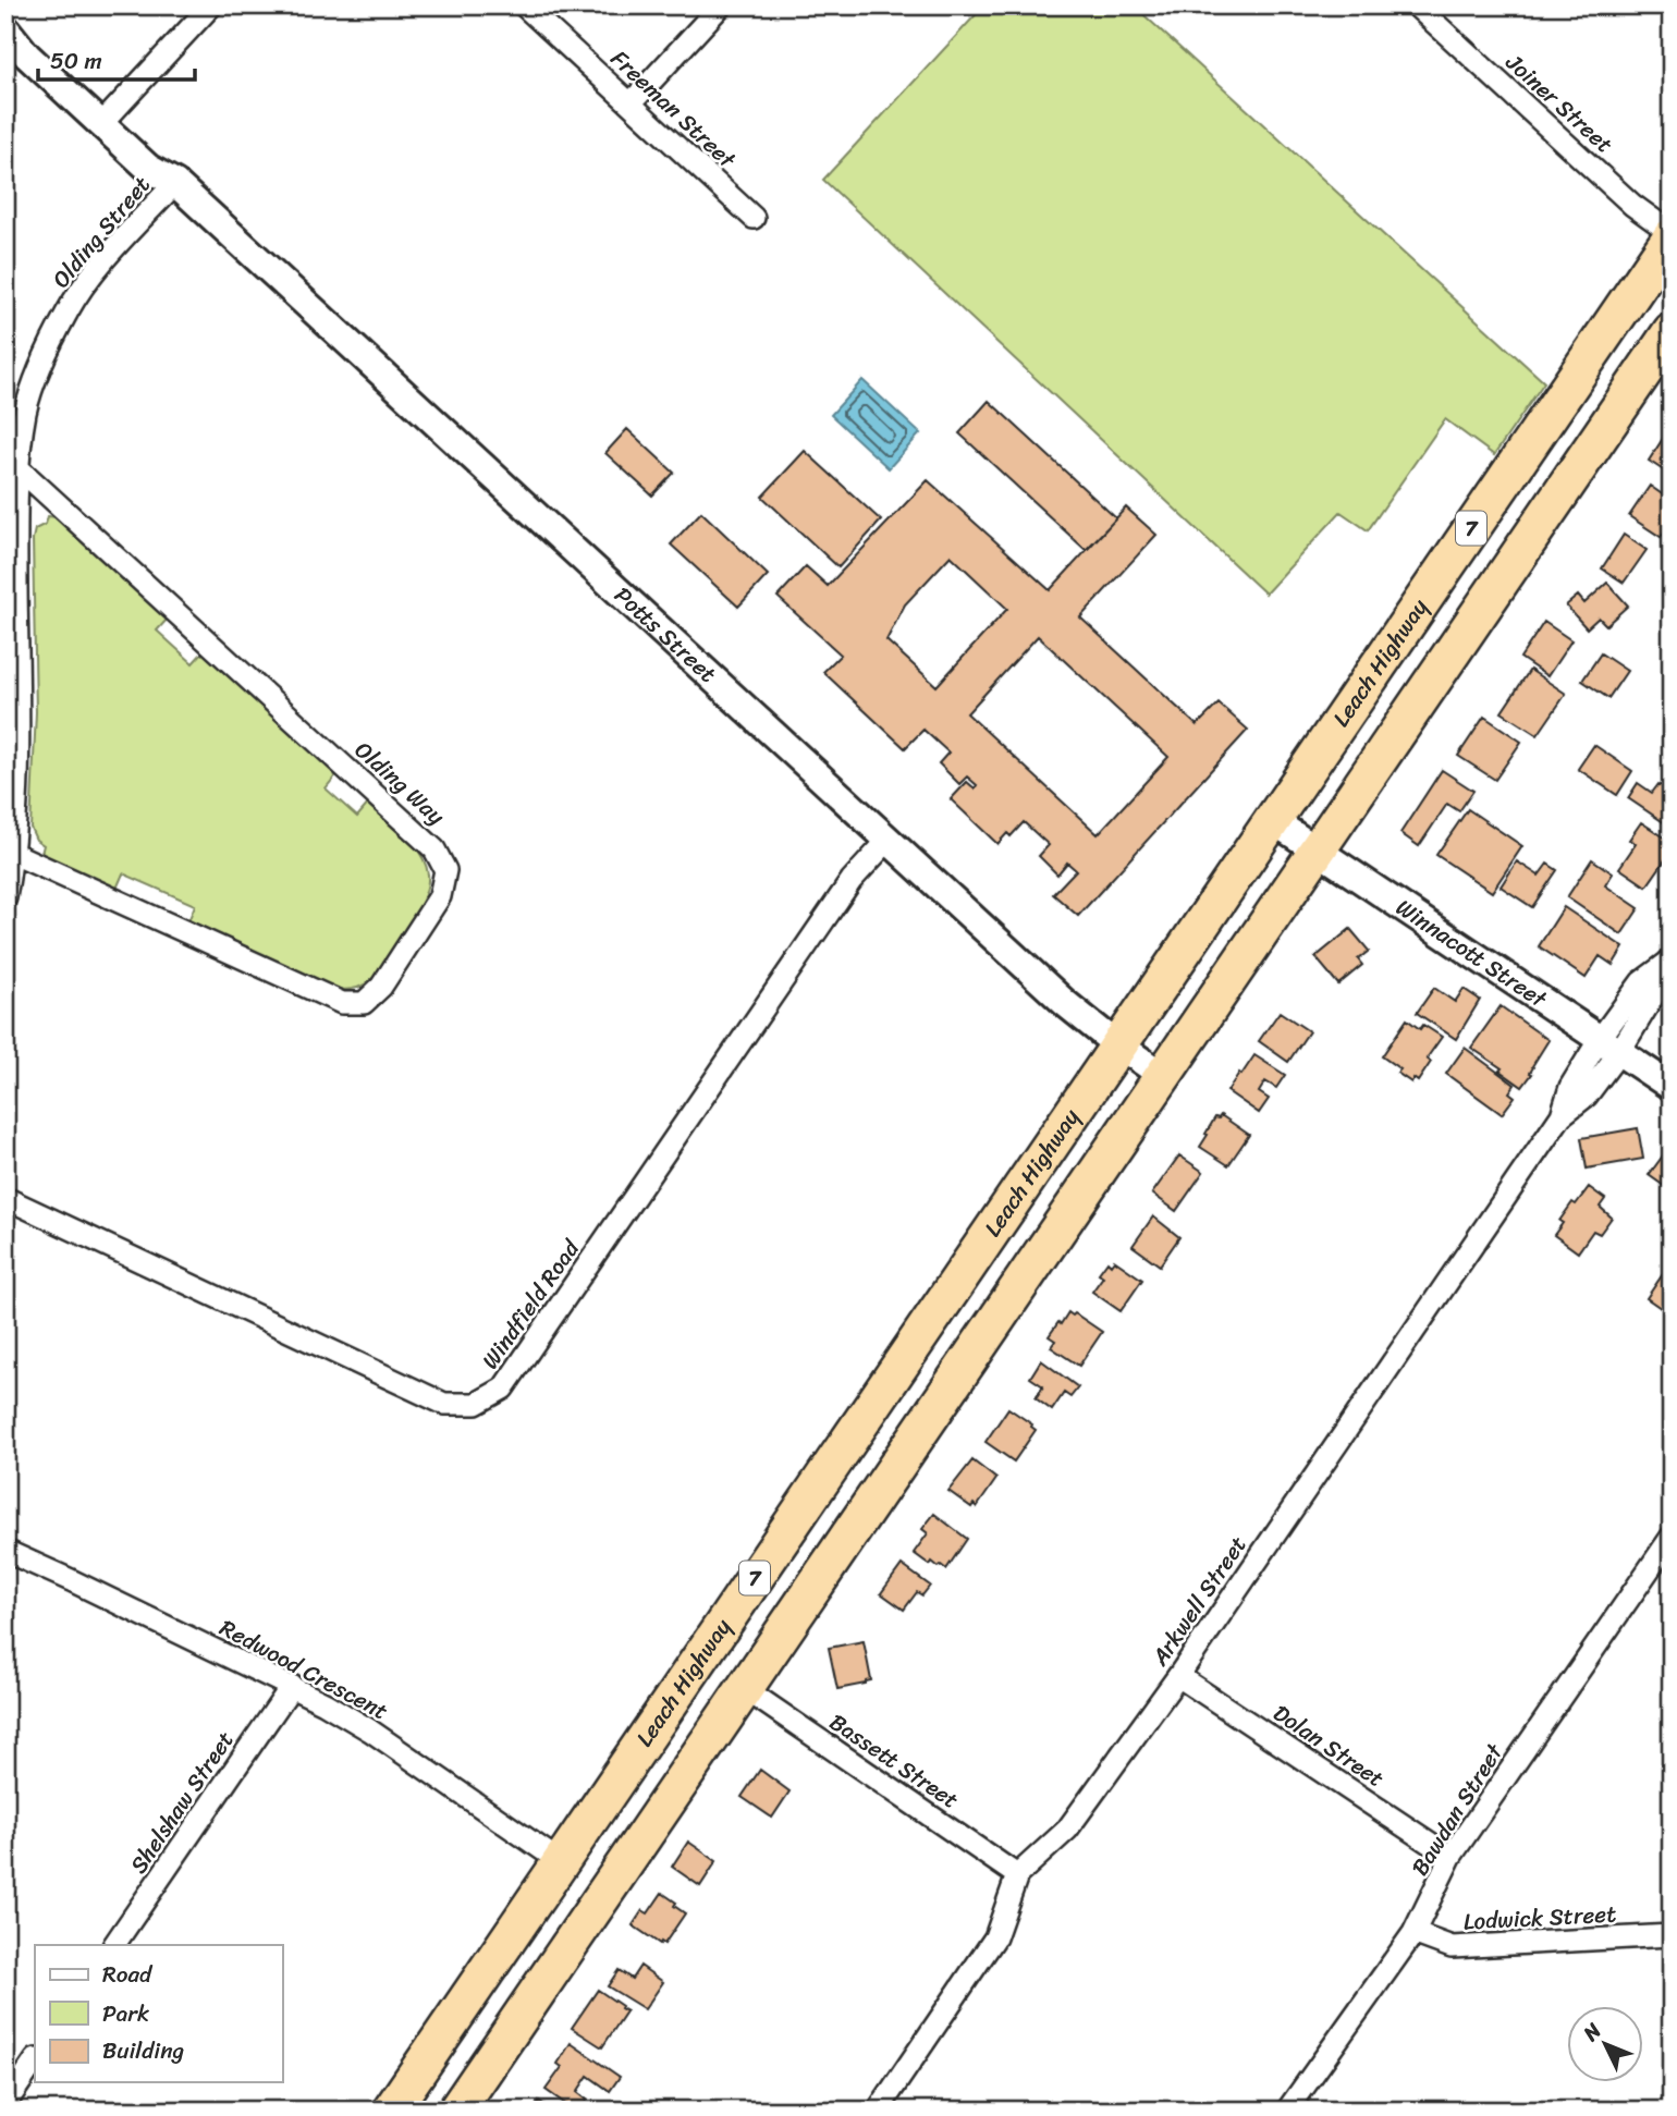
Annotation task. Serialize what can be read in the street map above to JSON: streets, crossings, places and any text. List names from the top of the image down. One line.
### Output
{"streets":{"highway":["7","Leach Highway"],"street":["Joiner Street","Freeman Street","Olding Street","Potts Street","Olding Way","Winnacott Street","Windfield Road","Arkwell Street","Redwood Crescent","Dolan Street","Bassett Street","Shelshaw Street","Bawdan Street","Lodwick Street"]},"crossings":[["Joiner Street","Leach Highway"],["Olding Street","Potts Street"],["Olding Street","Olding Way"],["7","Potts Street"],["7","Winnacott Street"],["7","Bassett Street"],["Potts Street","Leach Highway"],["Potts Street","Windfield Road"],["Leach Highway","Winnacott Street"],["Leach Highway","Redwood Crescent"],["Winnacott Street","Arkwell Street"],["Arkwell Street","Dolan Street"],["Arkwell Street","Bassett Street"],["Redwood Crescent","Shelshaw Street"],["Dolan Street","Bawdan Street"],["Bawdan Street","Lodwick Street"]],"legend":["Road","Park","Building"],"scale_bar":"50 m","north":"top left"}
